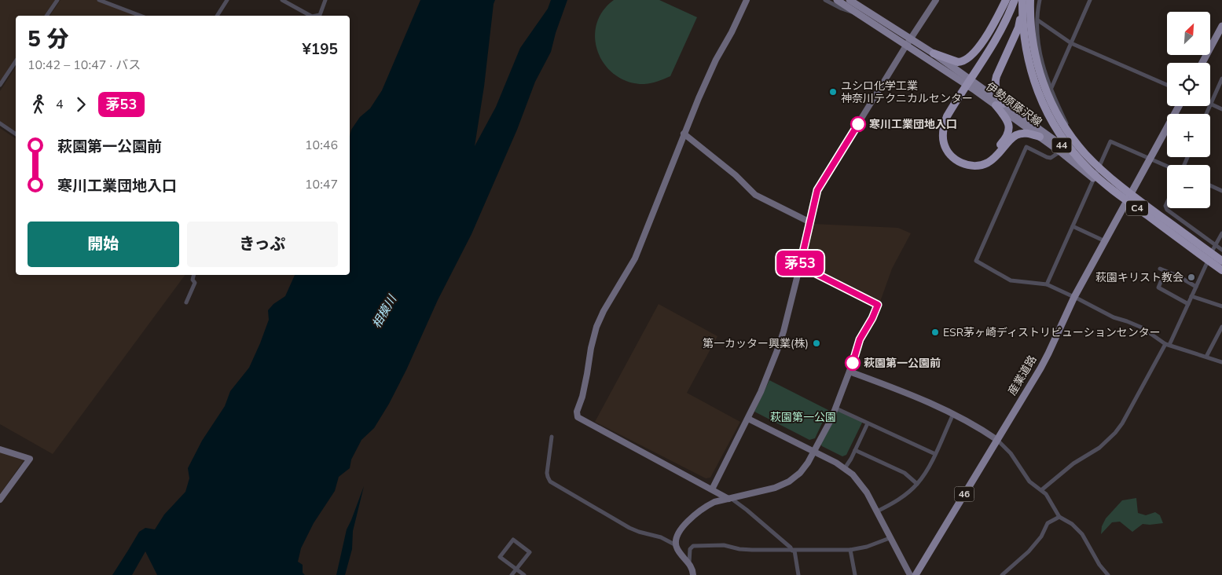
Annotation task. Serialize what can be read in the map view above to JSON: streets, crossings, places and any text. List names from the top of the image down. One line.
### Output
{"streets":{"highway":["C4"],"main road":["伊勢原藤沢線","44","産業道路","46"]},"crossings":[["伊勢原藤沢線","44"],["伊勢原藤沢線","C4"],["伊勢原藤沢線","産業道路"]],"water":["相模川"],"parks":["萩園第一公園"],"places":["ユシロ化学工業 神奈川テクニカルセンター","寒川工業団地入口","萩園キリスト教会","ESR茅ヶ崎ディストリビューションセンター","第一カッター興業(株)","萩園第一公園前"],"lines":["bus line 茅53"],"north":"top right","page":{"on_map":"茅53","map_buttons":["+","−"],"heading":["5 分","10:42 – 10:47 · バス","¥195"],"legs":["4","茅53"],"list":[{"name":"萩園第一公園前","value":"10:46"},{"name":"寒川工業団地入口","value":"10:47"}],"buttons":["開始","きっぷ"]}}
